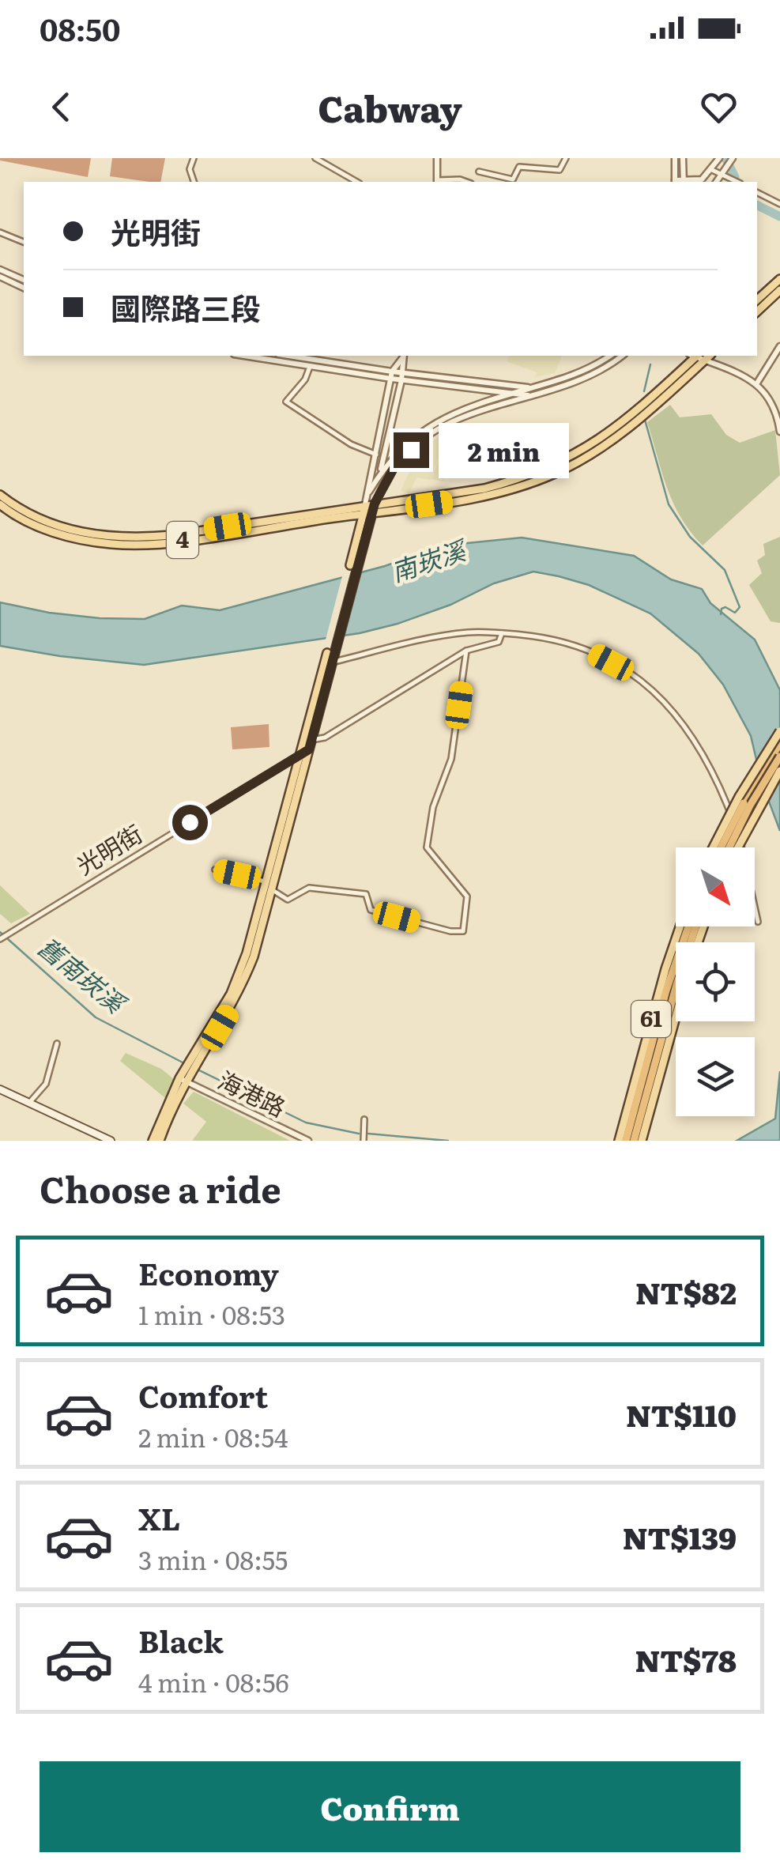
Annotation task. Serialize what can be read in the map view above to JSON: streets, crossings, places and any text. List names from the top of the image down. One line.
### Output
{"streets":{"highway":["61"],"main road":["4"],"street":["光明街","海港路"]},"water":["南崁溪","舊南崁溪"],"north":"bottom right","page":{"status":"08:50","header":"Cabway","banner":["光明街","國際路三段"],"bubble":"2 min","heading":"Choose a ride","list":[{"name":"Economy","note":"1 min · 08:53","value":"NT$82"},{"name":"Comfort","note":"2 min · 08:54","value":"NT$110"},{"name":"XL","note":"3 min · 08:55","value":"NT$139"},{"name":"Black","note":"4 min · 08:56","value":"NT$78"}],"buttons":"Confirm"}}
